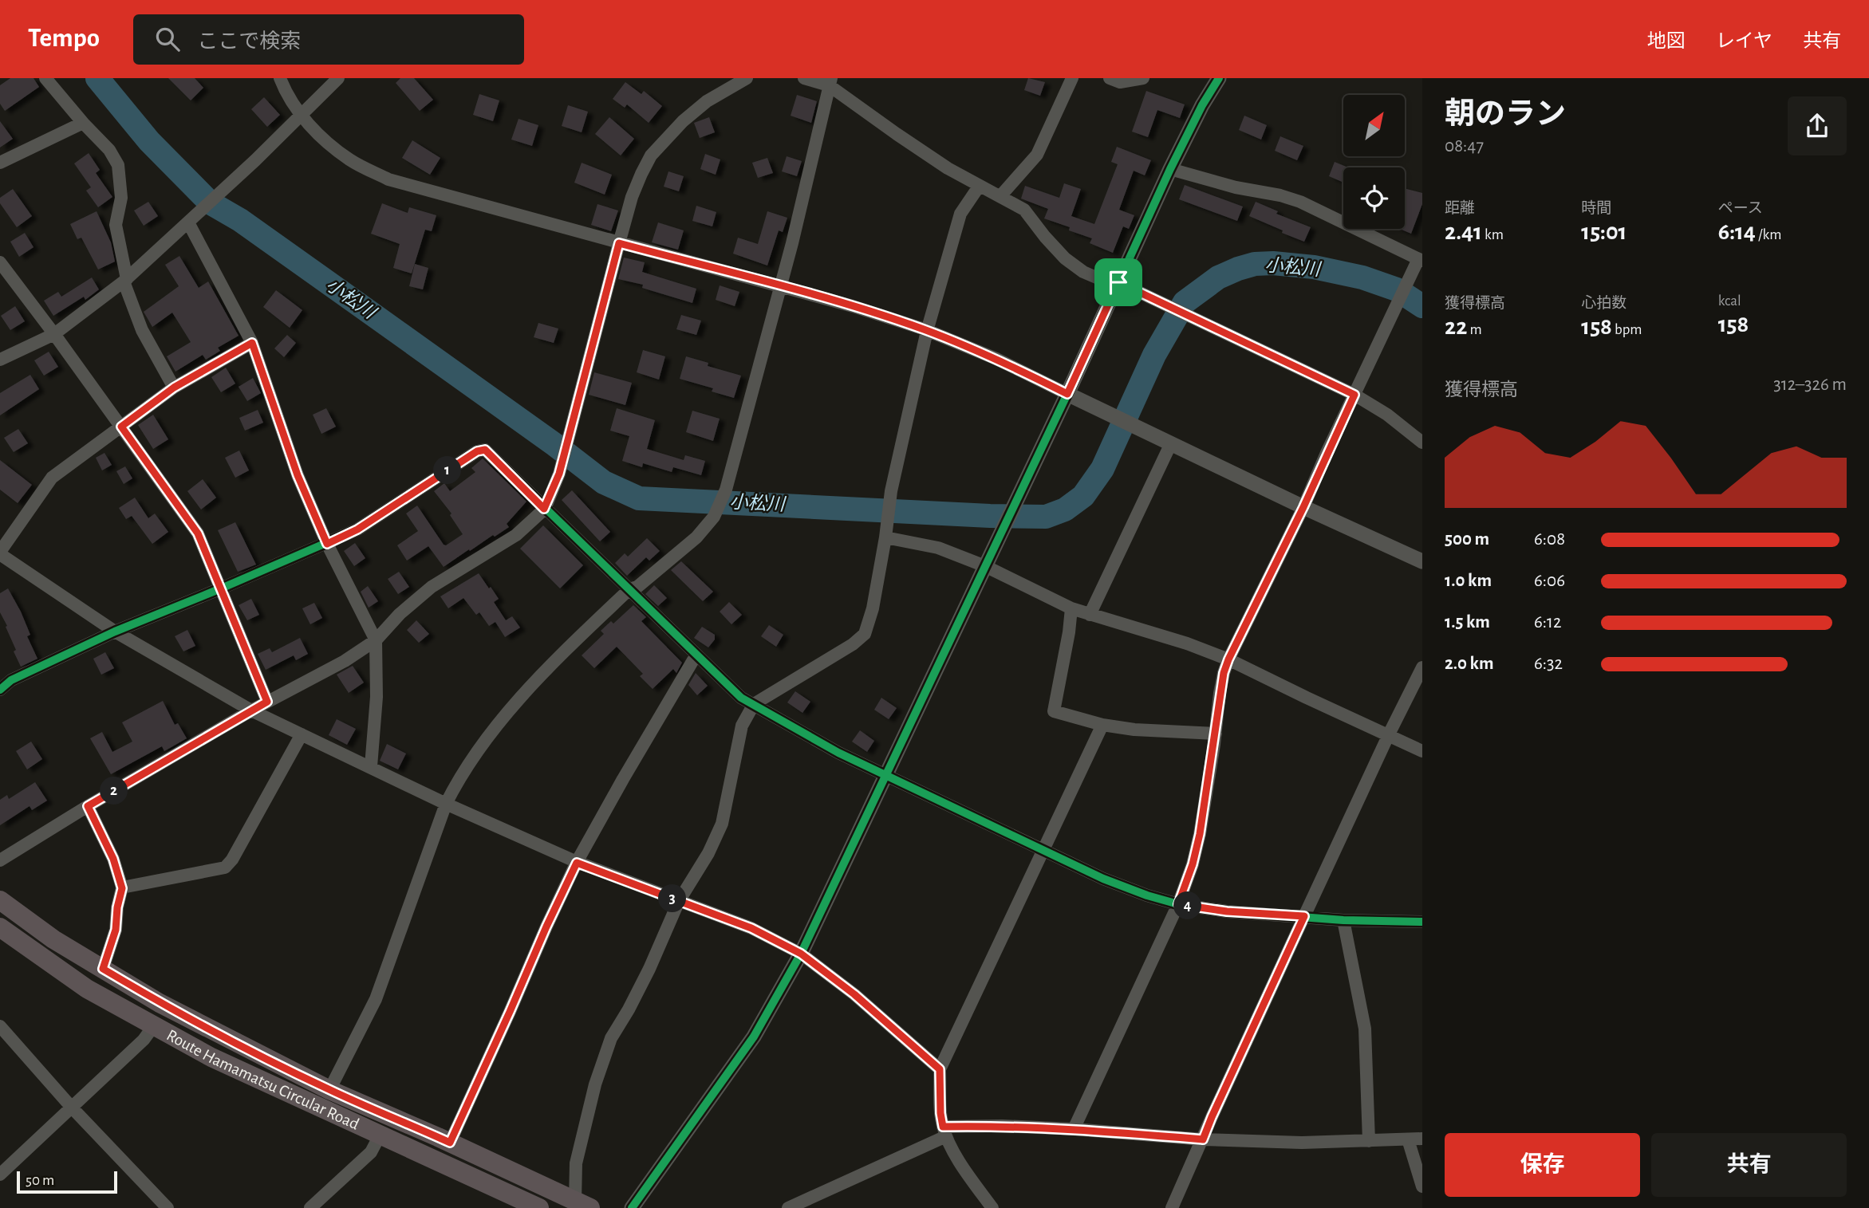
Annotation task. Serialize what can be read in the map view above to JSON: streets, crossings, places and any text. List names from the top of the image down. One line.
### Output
{"streets":{"main road":["Route Hamamatsu Circular Road"]},"water":["小松川"],"scale_bar":"50 m","north":"top right","page":{"header":"Tempo","search":"ここで検索","nav":["地図","レイヤ","共有"],"heading":["朝のラン","08:47"],"stats":[["距離","2.41 km"],["時間","15:01"],["ペース","6:14 /km"],["獲得標高","22 m"],["心拍数","158 bpm"],["kcal","158"]],"chart":["獲得標高","312–326 m"],"pins":["1","2","3","4"],"list":[{"name":"500 m","note":"6:08"},{"name":"1.0 km","note":"6:06"},{"name":"1.5 km","note":"6:12"},{"name":"2.0 km","note":"6:32"}],"buttons":["保存","共有"],"scale":"50 m"}}
